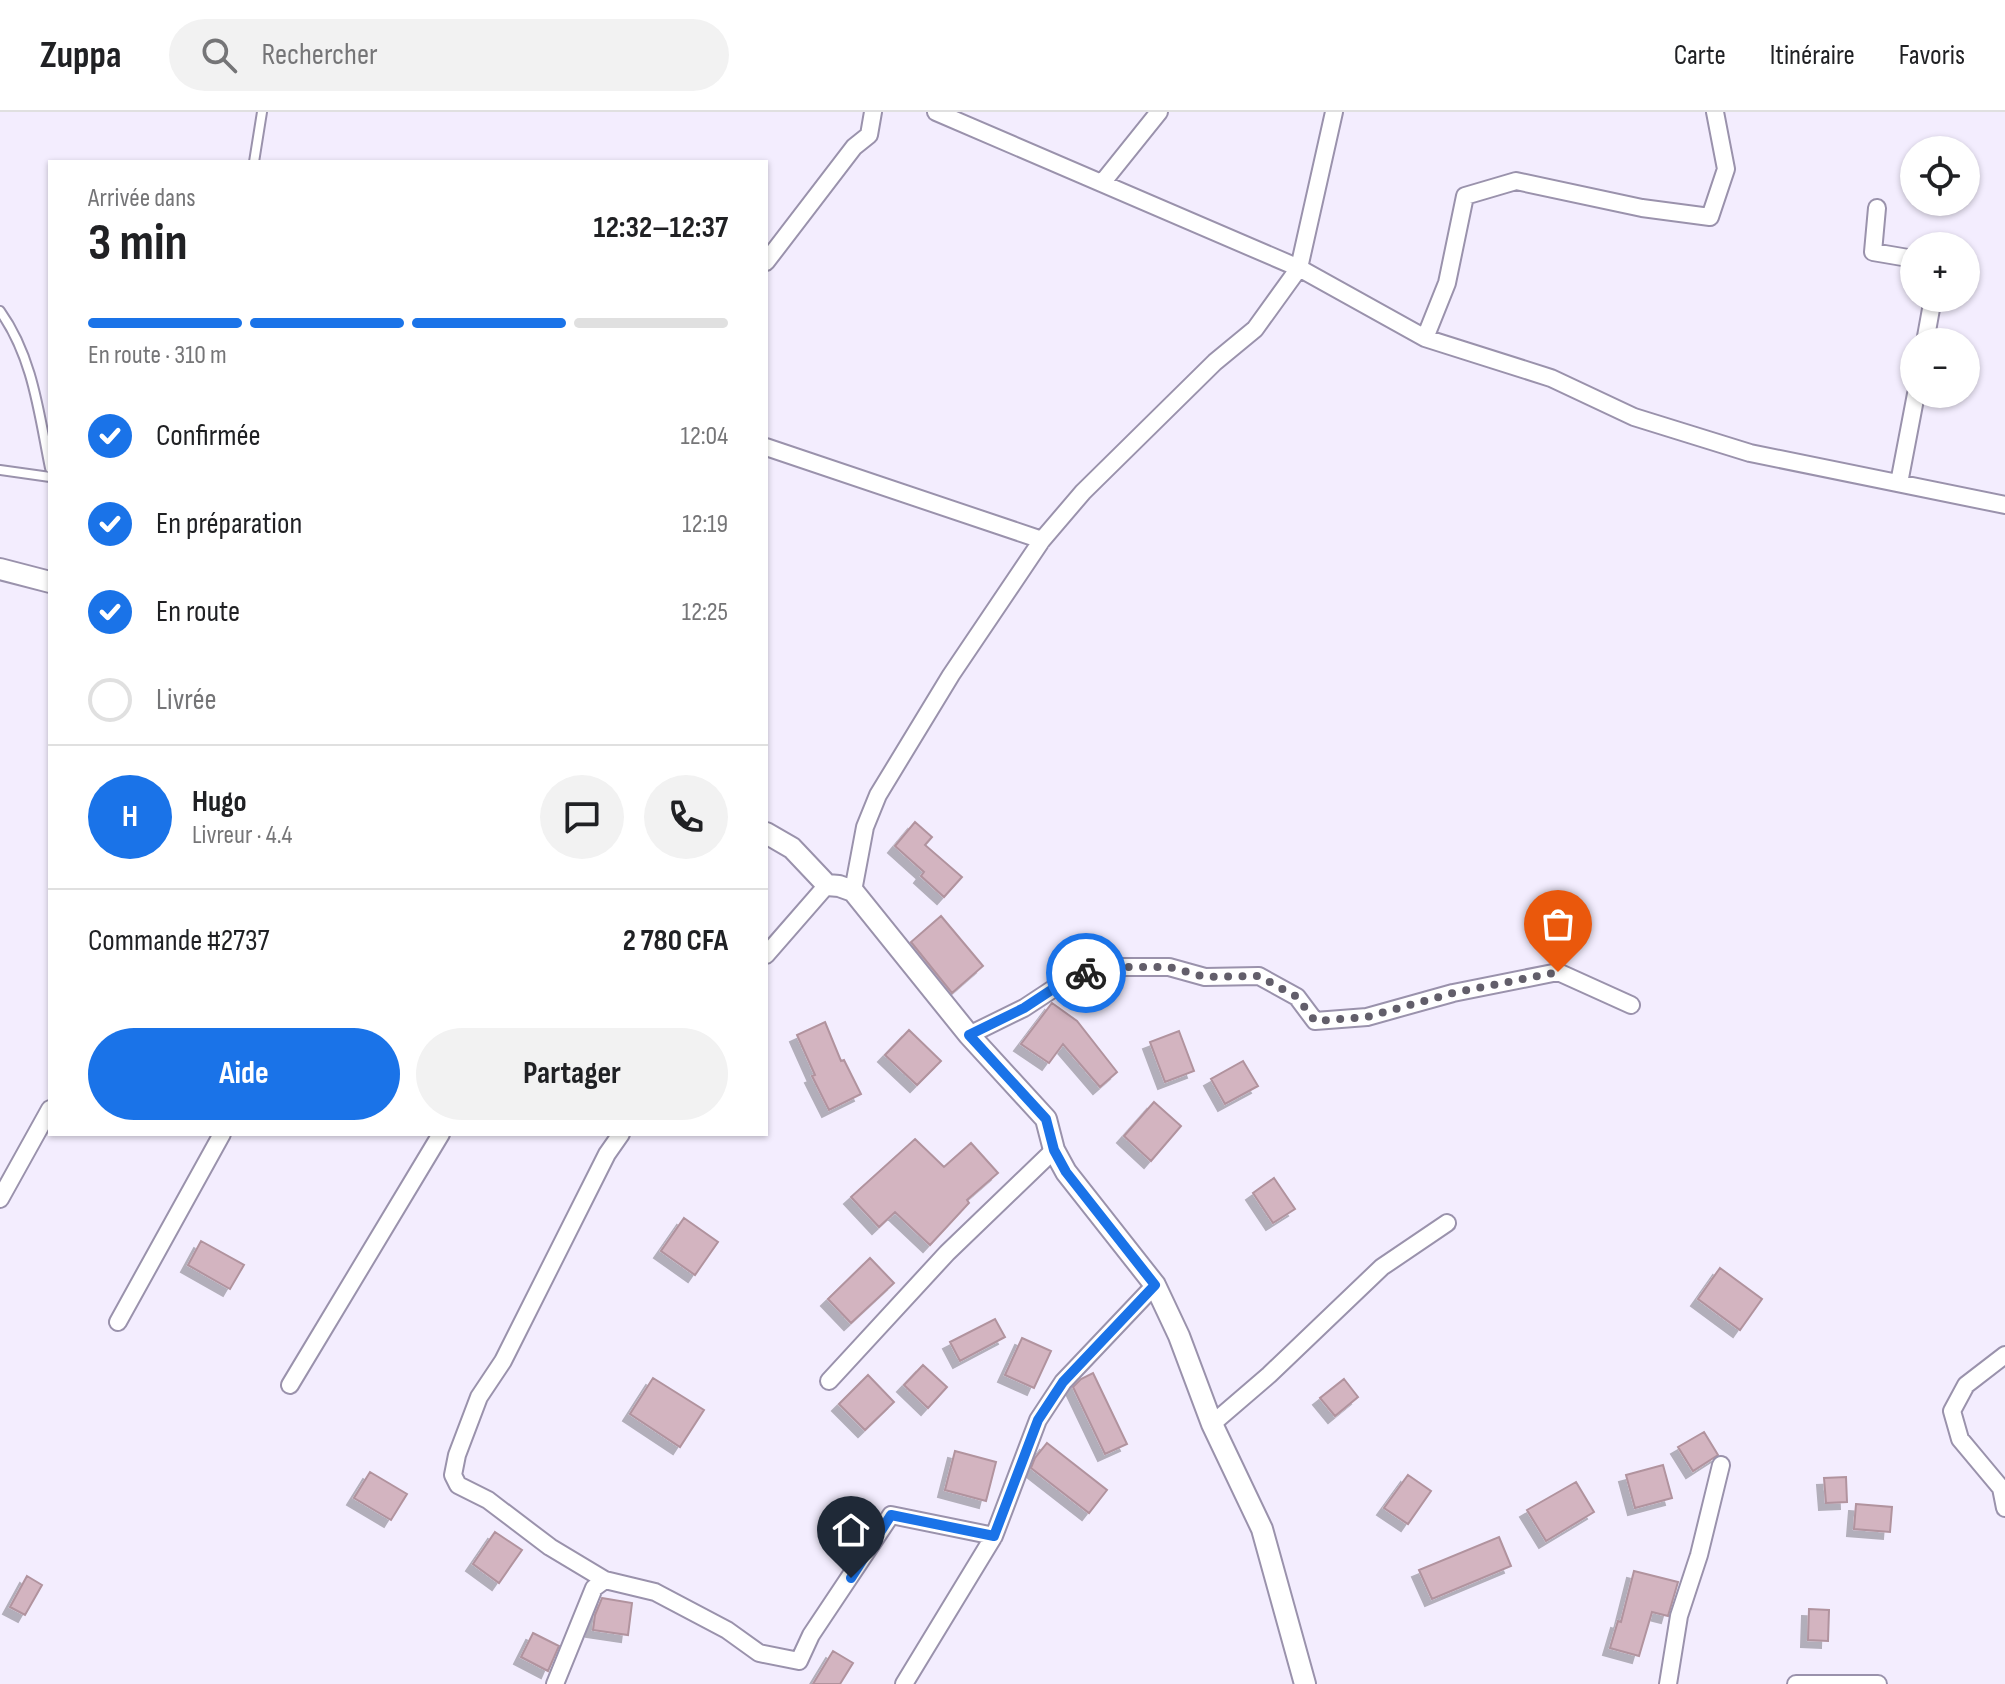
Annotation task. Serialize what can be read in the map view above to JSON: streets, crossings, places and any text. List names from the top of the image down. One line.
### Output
{"page":{"header":"Zuppa","search":"Rechercher","nav":["Carte","Itinéraire","Favoris"],"map_buttons":["+","−"],"heading":["3 min","Arrivée dans","12:32–12:37"],"panel":["Hugo","Livreur · 4.4","Commande #2737","2 780 CFA"],"bar":"En route · 310 m","list":[["Confirmée","12:04"],["En préparation","12:19"],["En route","12:25"],"Livrée"],"round":"H","buttons":["Aide","Partager"]}}
